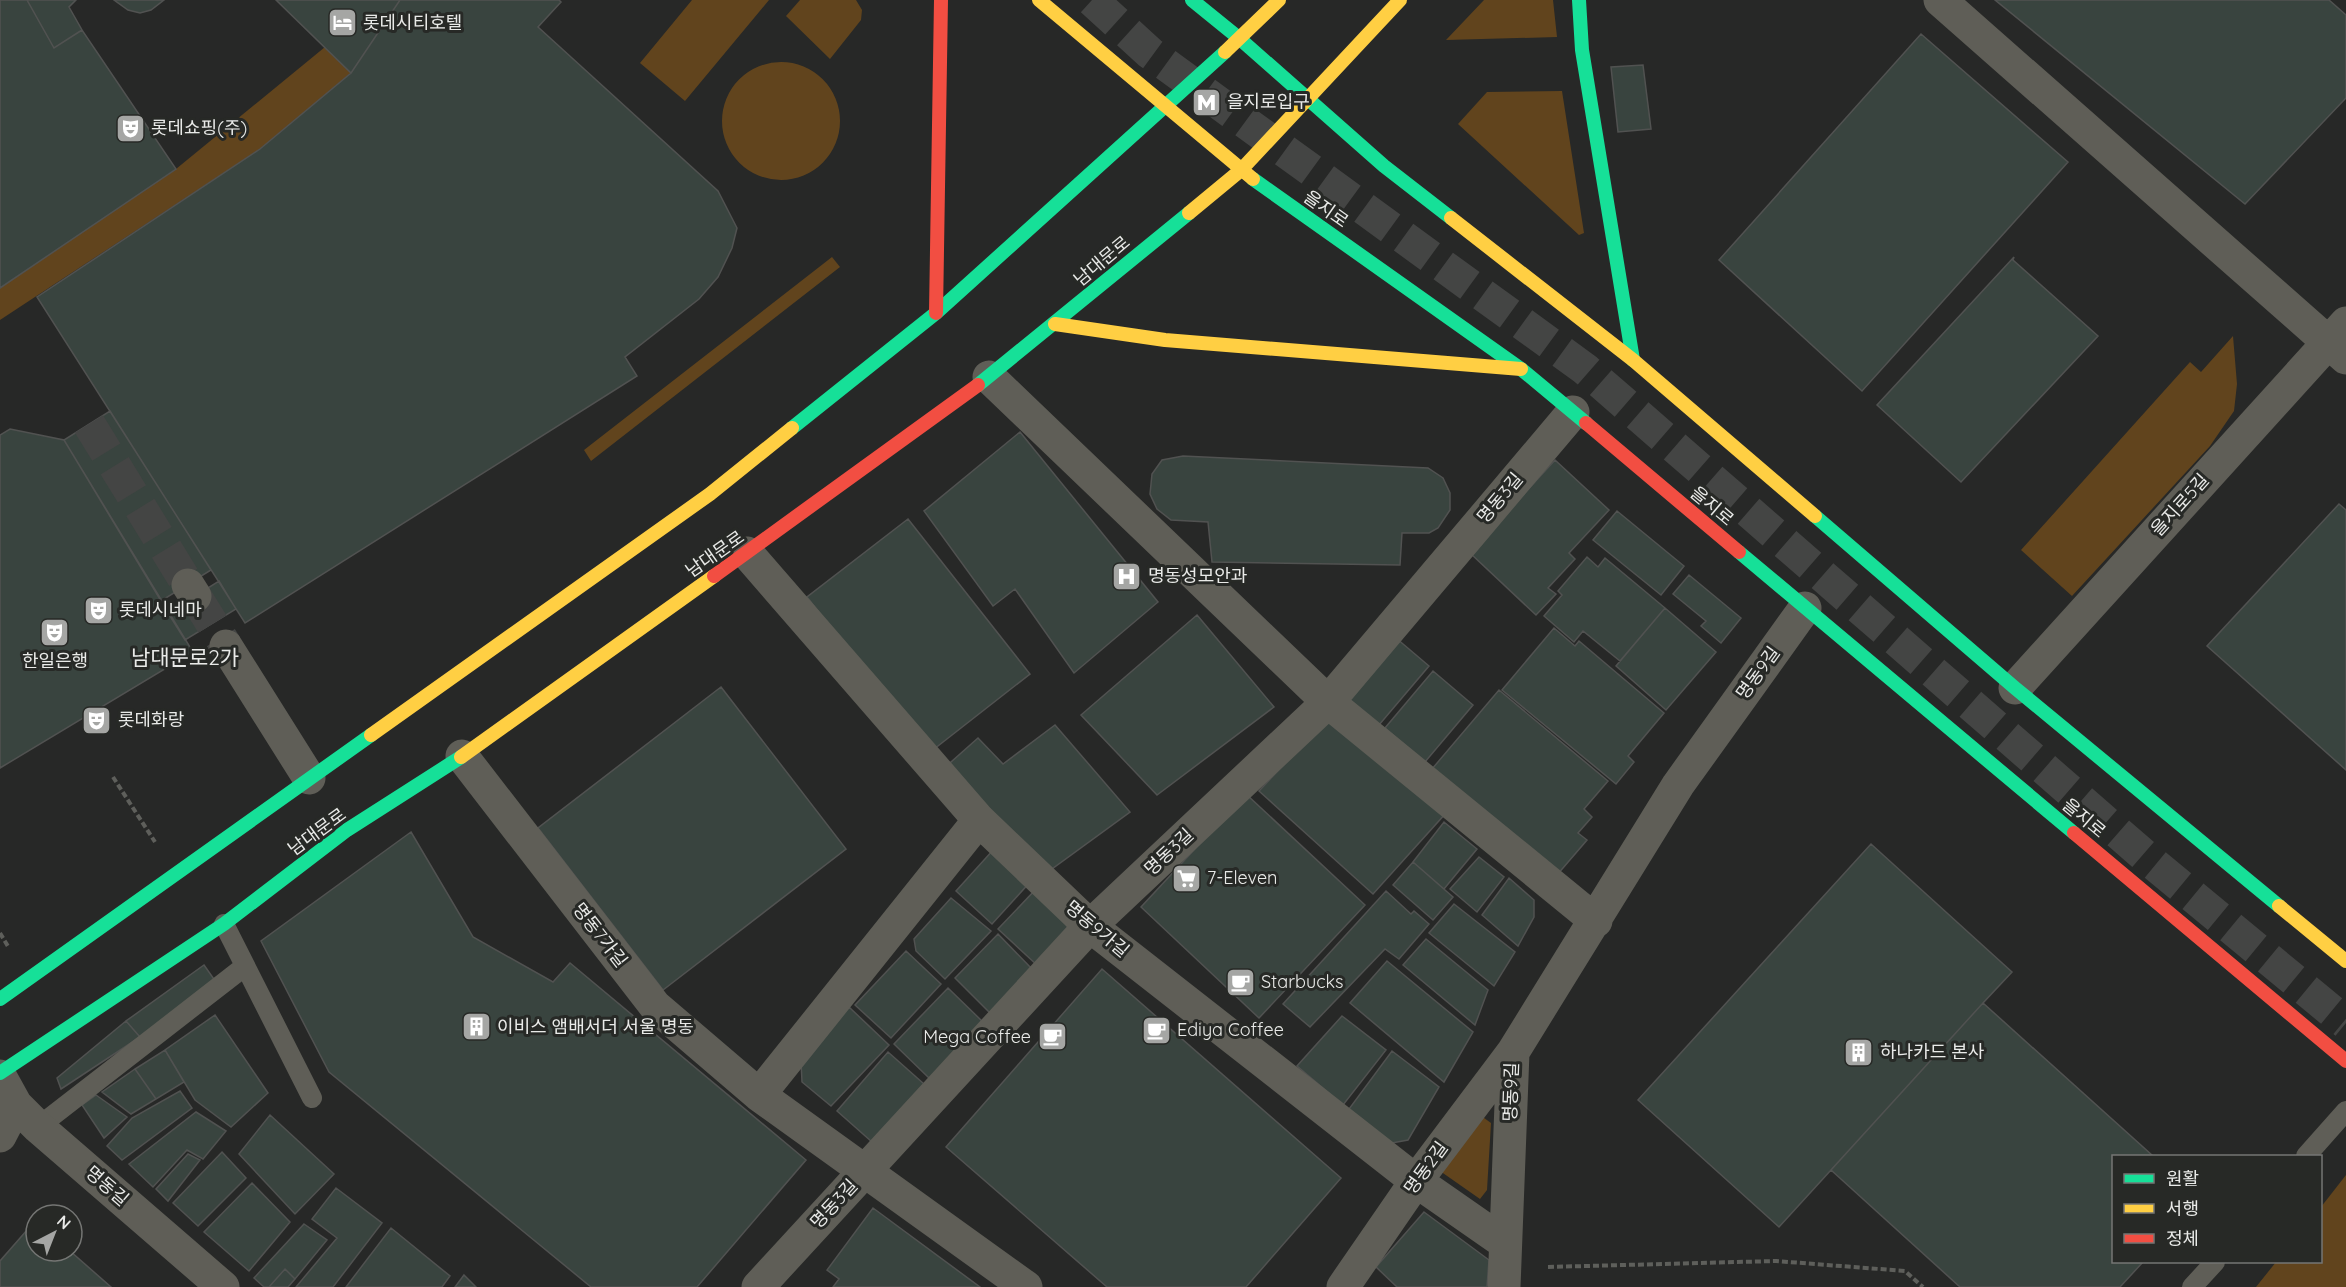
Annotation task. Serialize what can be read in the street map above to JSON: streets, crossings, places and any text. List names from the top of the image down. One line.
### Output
{"streets":{"main road":["을지로","남대문로"],"street":["명동3길","을지로5길","명동9길","명동9가길","명동7가길","명동2길","명동길"]},"crossings":[["을지로","남대문로"],["을지로","명동3길"],["을지로","명동9길"],["남대문로","명동9가길"],["남대문로","명동7가길"],["남대문로","명동길"],["명동3길","명동9가길"],["명동3길","명동7가길"],["명동9길","명동9가길"],["명동9길","명동2길"],["명동9가길","명동2길"]],"districts":["남대문로2가"],"places":{"hotel":["롯데시티호텔"],"metro station":["을지로입구"],"theatre":["롯데쇼핑(주)","롯데시네마","한일은행","롯데화랑"],"hospital":["명동성모안과"],"supermarket":["7-Eleven"],"cafe":["Starbucks","Ediya Coffee","Mega Coffee"],"building":["이비스 앰배서더 서울 명동","하나카드 본사"]},"legend":["원활","서행","정체"],"north":"top right"}
